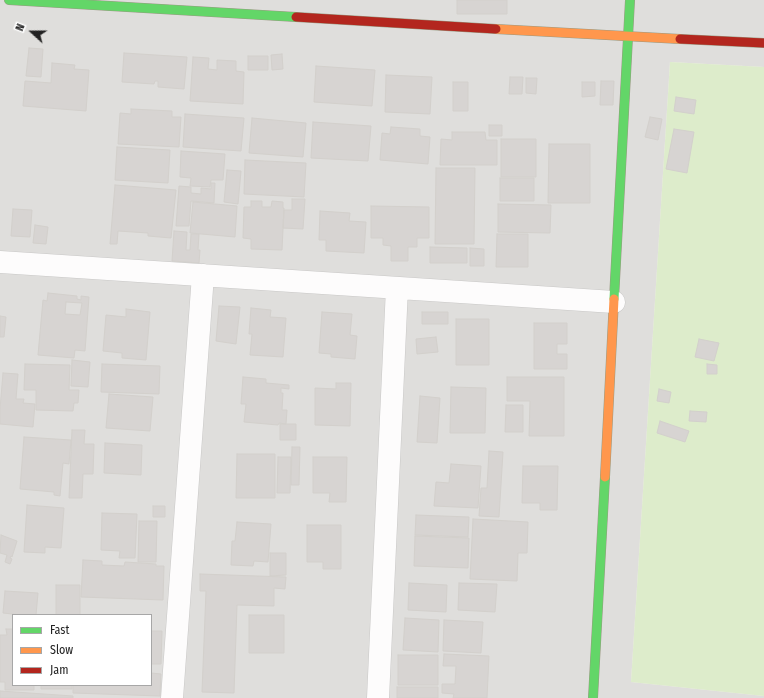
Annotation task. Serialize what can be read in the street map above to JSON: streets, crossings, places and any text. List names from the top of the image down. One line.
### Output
{"legend":["Fast","Slow","Jam"],"north":"left"}
